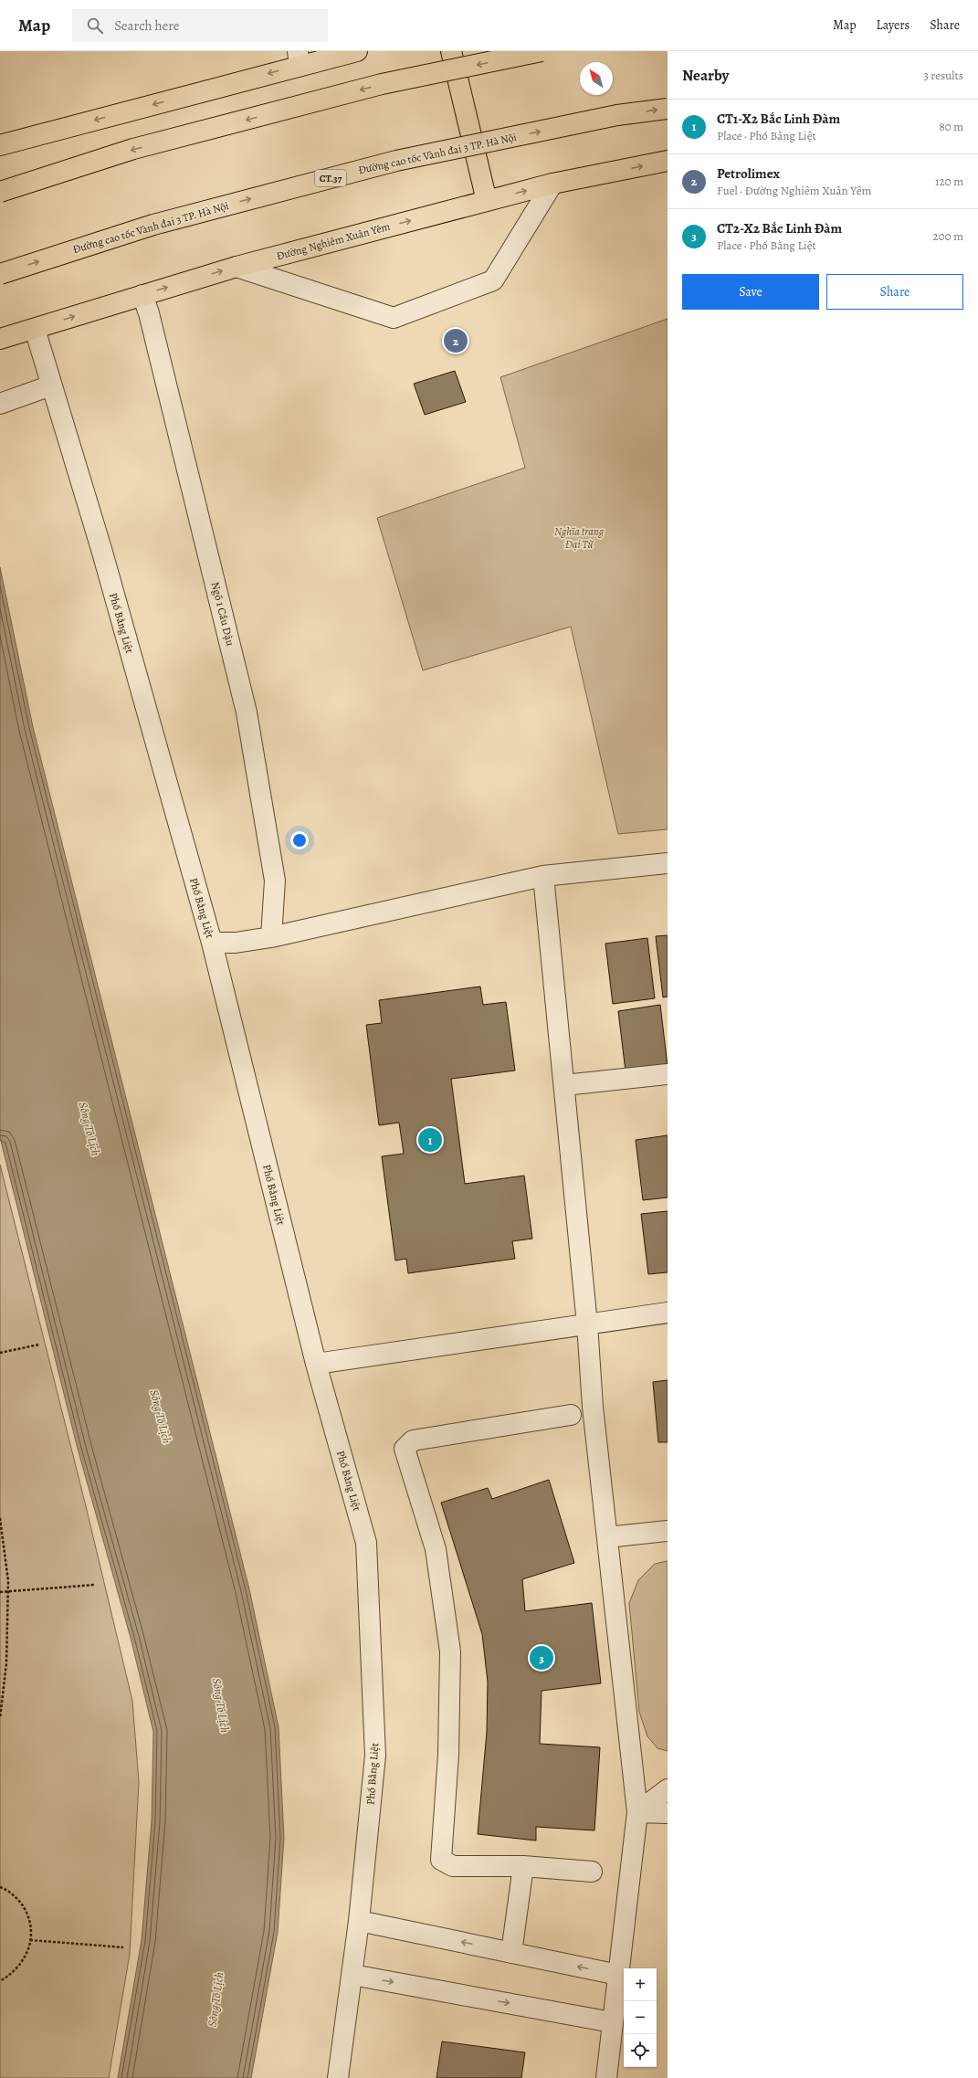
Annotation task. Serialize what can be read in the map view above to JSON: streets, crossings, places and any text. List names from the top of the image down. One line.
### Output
{"streets":{"main road":["Đường cao tốc Vành đai 3 TP. Hà Nội","CT.37","Đường Nghiêm Xuân Yêm"],"street":["Ngõ 1 Cầu Dậu","Phố Bằng Liệt"]},"crossings":[["Đường Nghiêm Xuân Yêm","Ngõ 1 Cầu Dậu"],["Đường Nghiêm Xuân Yêm","Phố Bằng Liệt"]],"water":["Sông Tô Lịch"],"parks":["Nghĩa trang Đại Từ"],"north":"top left","page":{"header":"Map","search":"Search here","nav":["Map","Layers","Share"],"heading":["Nearby","3 results"],"list":[{"mark":"1","name":"CT1-X2 Bắc Linh Đàm","note":"Place · Phố Bằng Liệt","value":"80 m"},{"mark":"2","name":"Petrolimex","note":"Fuel · Đường Nghiêm Xuân Yêm","value":"120 m"},{"mark":"3","name":"CT2-X2 Bắc Linh Đàm","note":"Place · Phố Bằng Liệt","value":"200 m"}],"buttons":["Save","Share"],"pins":["2","1","3"],"map_buttons":["+","−"]}}
